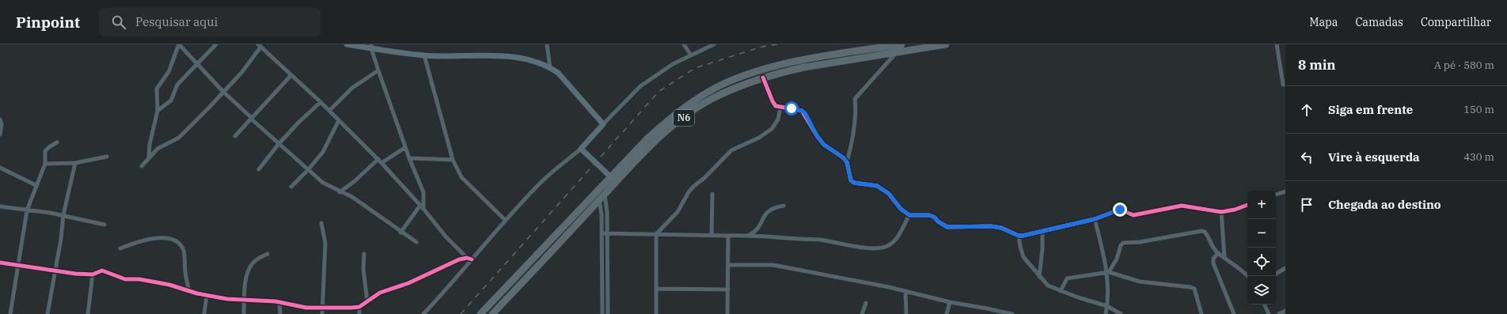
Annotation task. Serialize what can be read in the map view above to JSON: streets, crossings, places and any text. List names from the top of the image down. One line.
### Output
{"streets":{"highway":["N6"]},"page":{"header":"Pinpoint","search":"Pesquisar aqui","nav":["Mapa","Camadas","Compartilhar"],"heading":["8 min","A pé · 580 m"],"list":[["Siga em frente","150 m"],["Vire à esquerda","430 m"],"Chegada ao destino"],"map_buttons":["+","−"]}}
